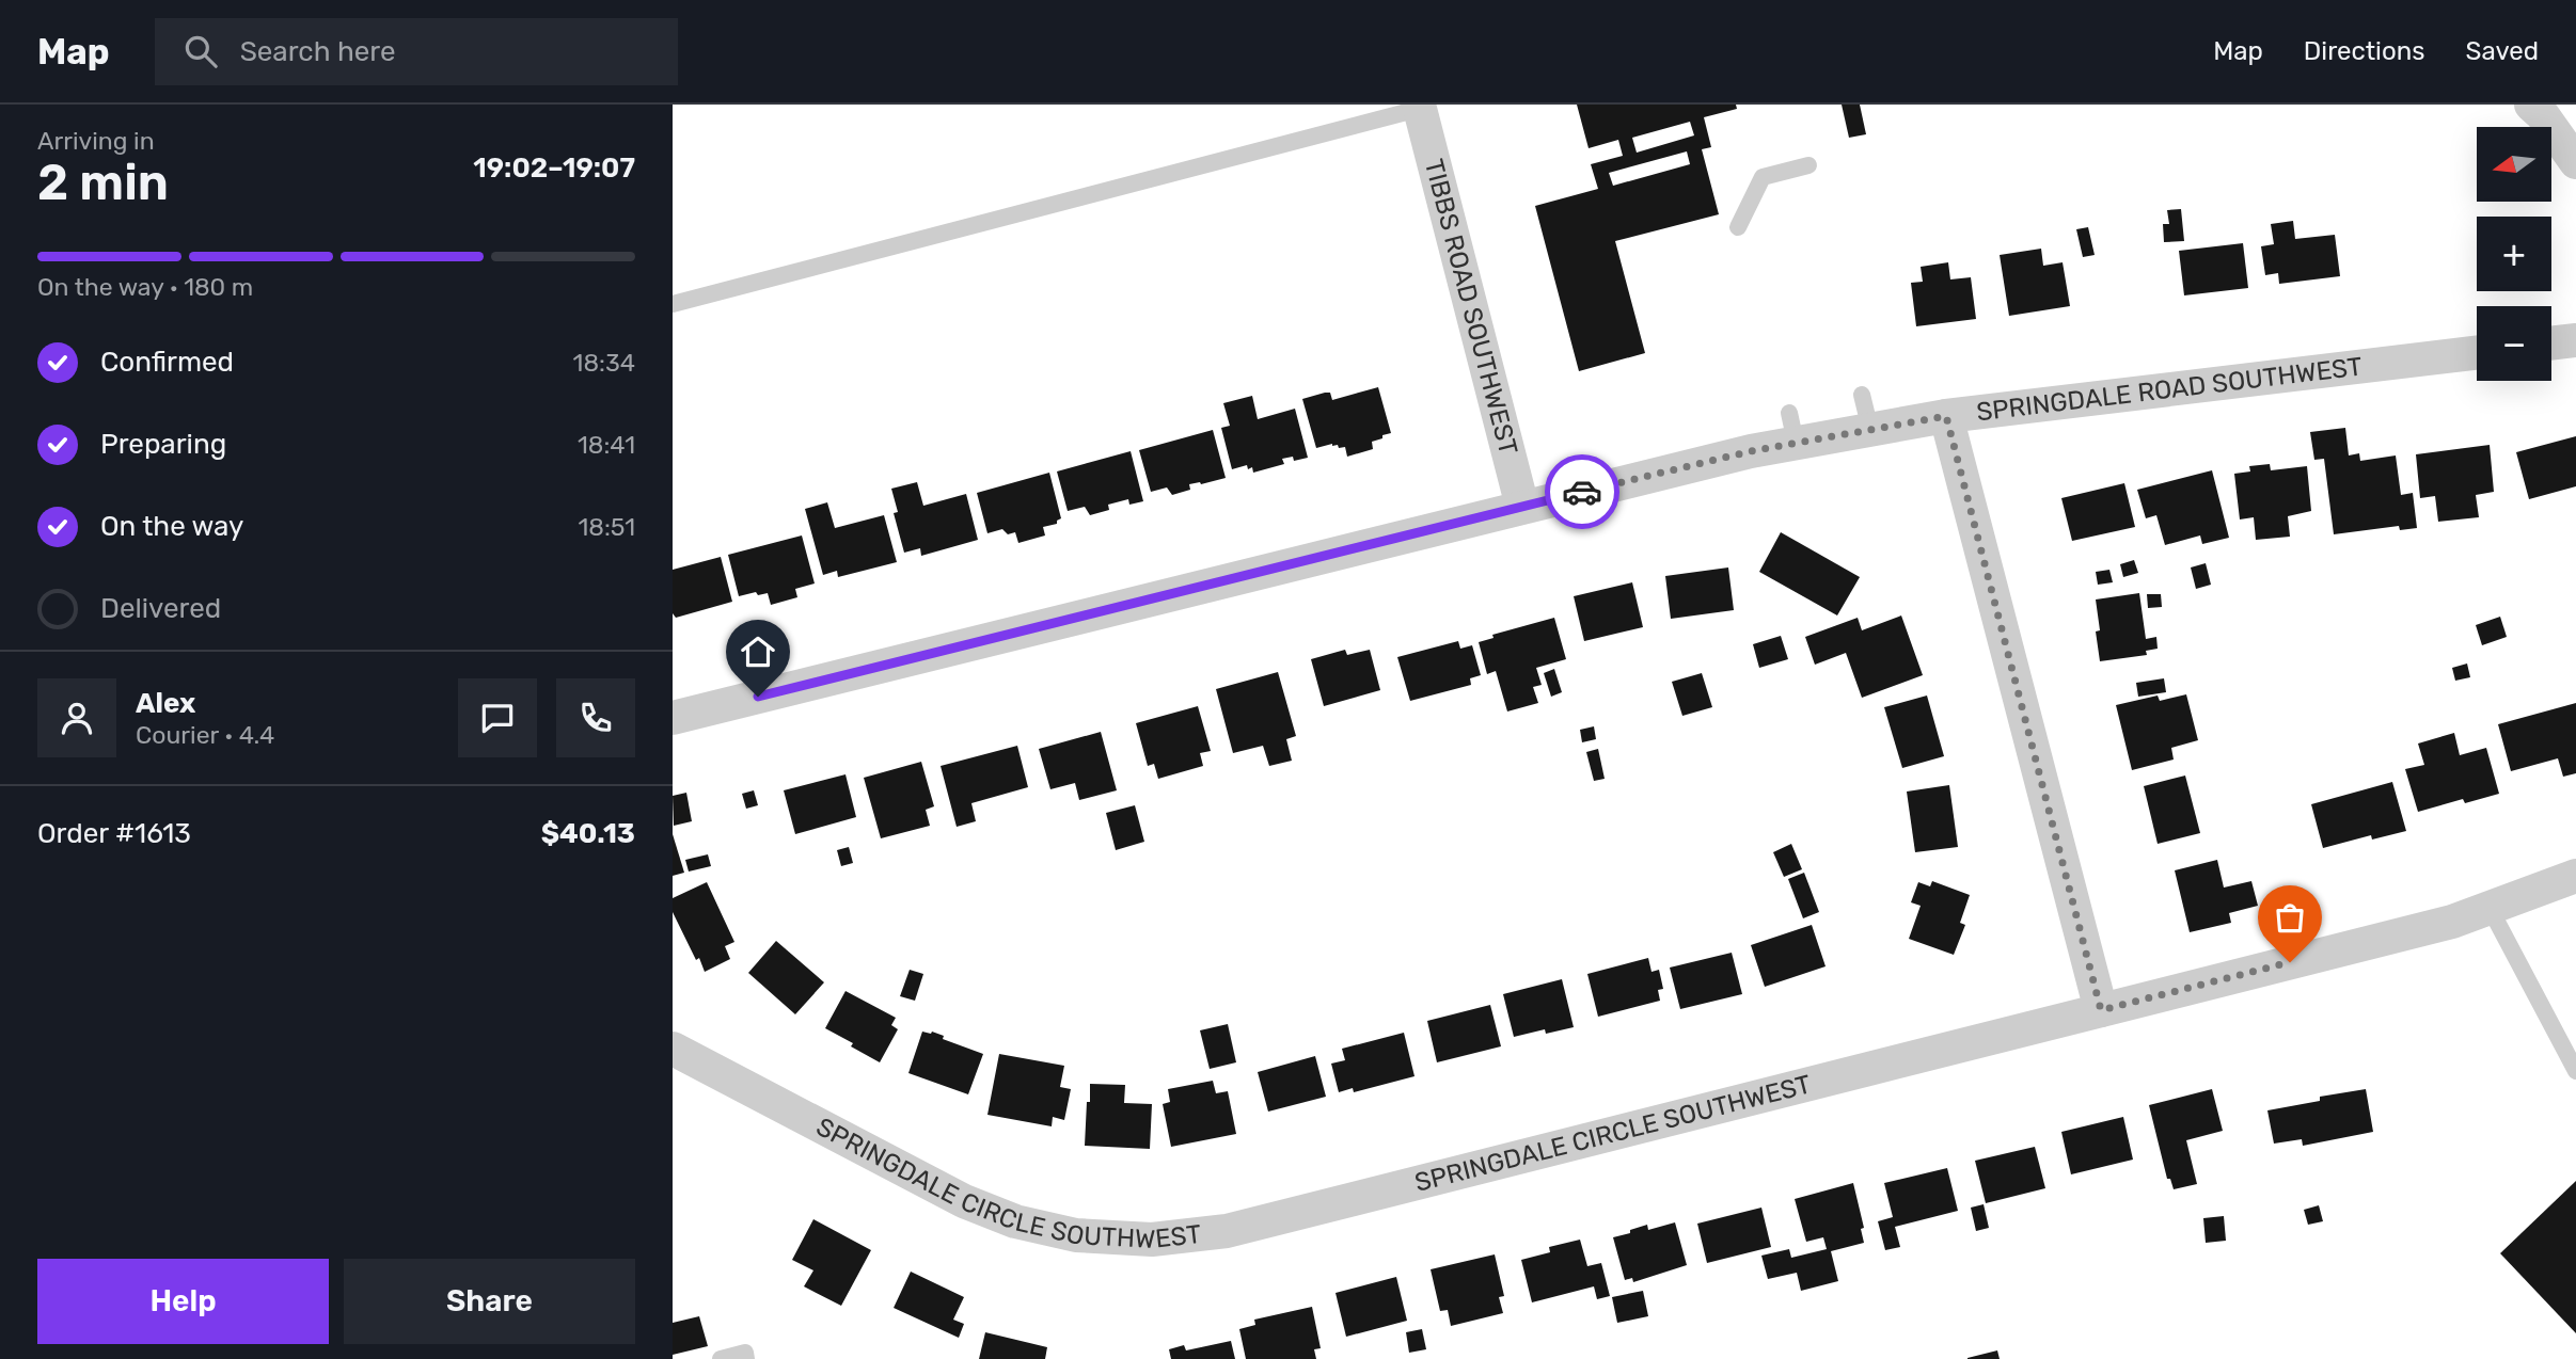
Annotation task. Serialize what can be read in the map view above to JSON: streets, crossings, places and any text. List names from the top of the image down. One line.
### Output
{"streets":{"street":["TIBBS ROAD SOUTHWEST","SPRINGDALE ROAD SOUTHWEST","SPRINGDALE CIRCLE SOUTHWEST"]},"crossings":[["TIBBS ROAD SOUTHWEST","SPRINGDALE ROAD SOUTHWEST"]],"north":"left","page":{"header":"Map","search":"Search here","nav":["Map","Directions","Saved"],"heading":["2 min","Arriving in","19:02–19:07"],"panel":["Alex","Courier · 4.4","Order #1613","$40.13"],"map_buttons":["+","−"],"bar":"On the way · 180 m","list":[["Confirmed","18:34"],["Preparing","18:41"],["On the way","18:51"],"Delivered"],"buttons":["Help","Share"]}}
